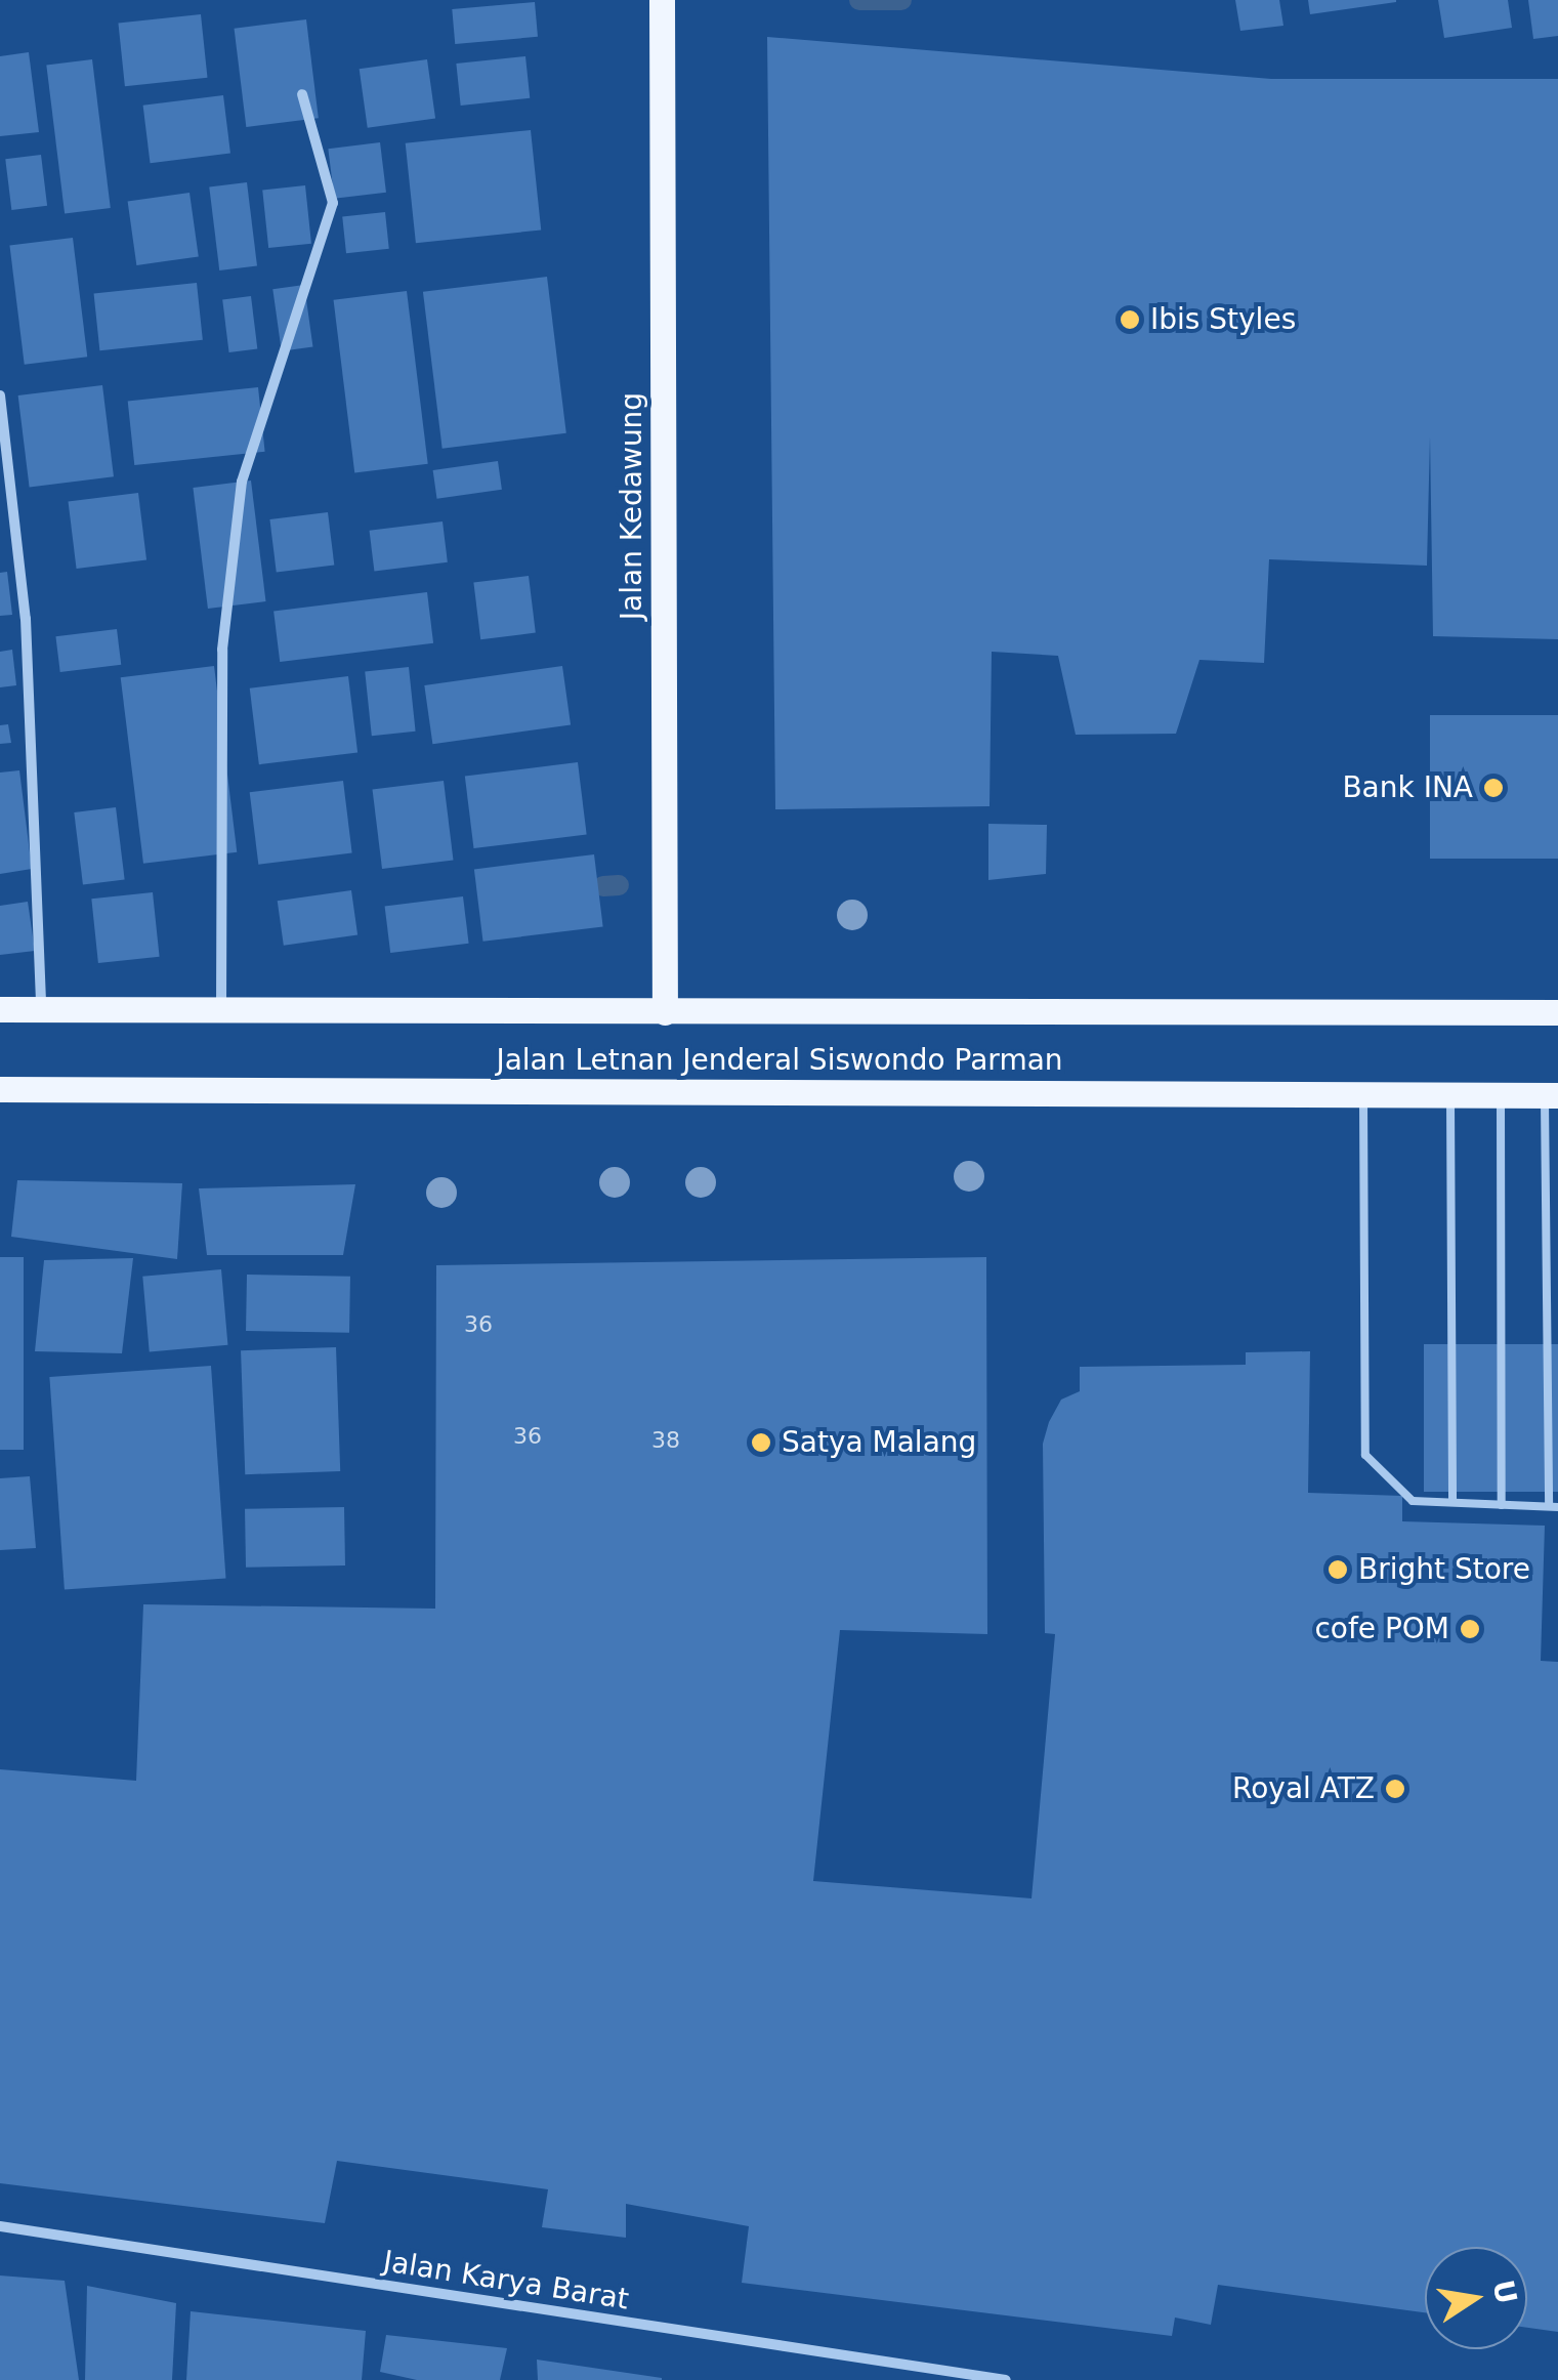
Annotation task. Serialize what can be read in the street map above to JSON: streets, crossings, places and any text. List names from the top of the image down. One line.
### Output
{"streets":{"main road":["Jalan Kedawung","Jalan Letnan Jenderal Siswondo Parman"],"street":["Jalan Karya Barat"]},"crossings":[["Jalan Kedawung","Jalan Letnan Jenderal Siswondo Parman"]],"places":["Ibis Styles","Bank INA","Satya Malang","Bright Store","cofe POM","Royal ATZ"],"house_numbers":["36","36","38"],"north":"right"}
